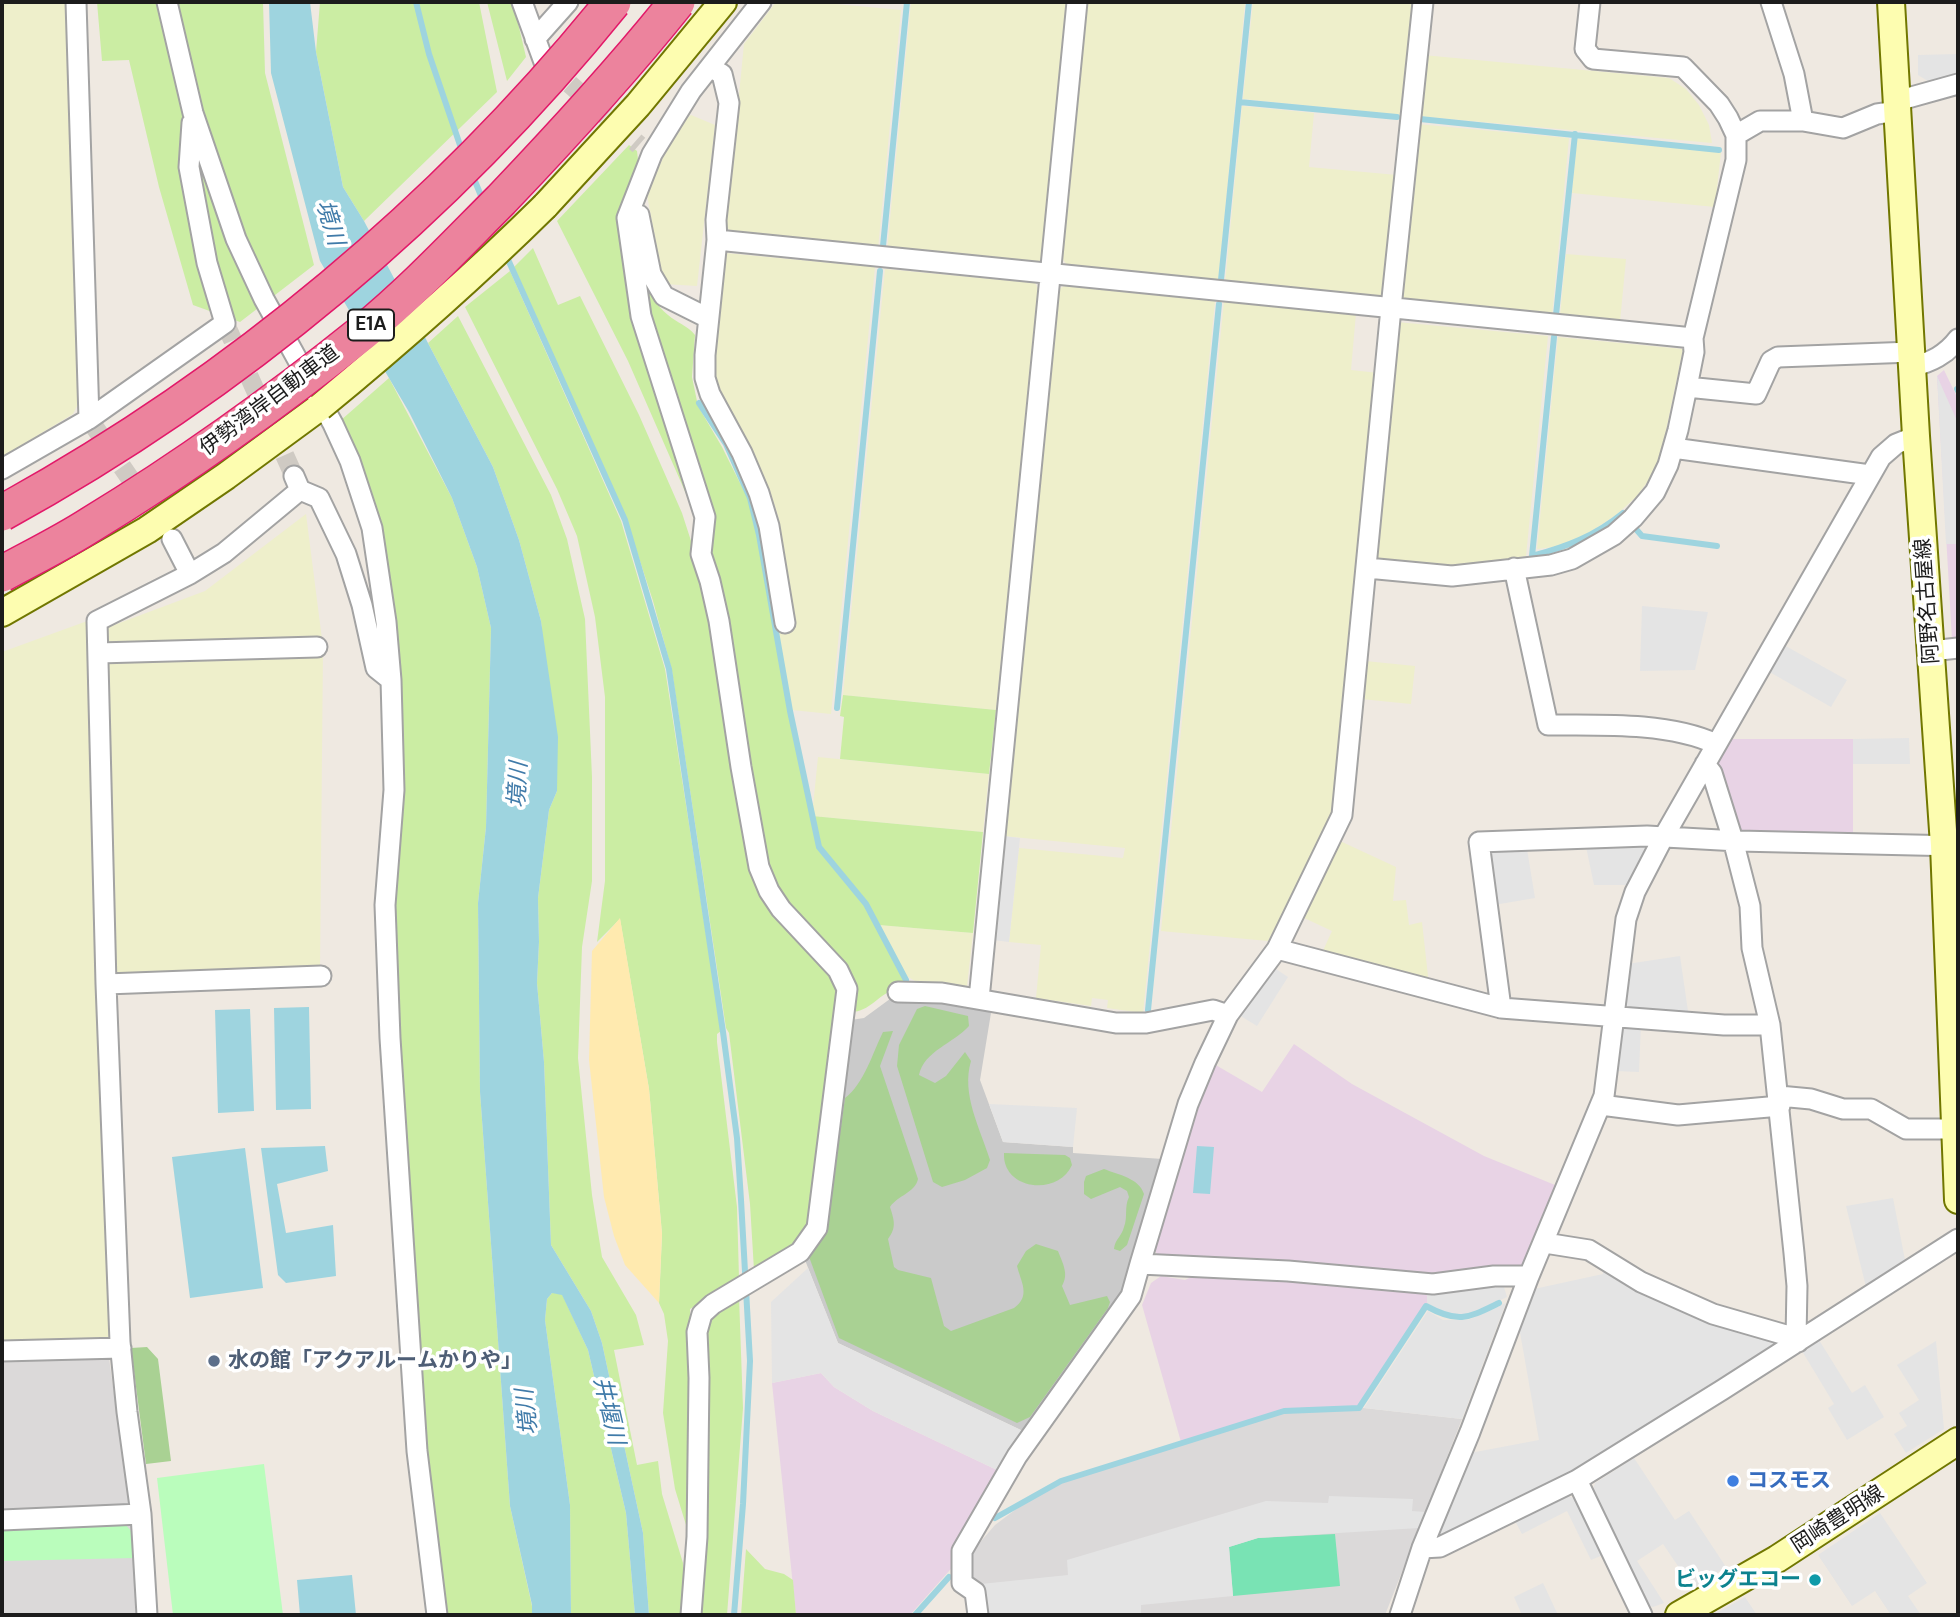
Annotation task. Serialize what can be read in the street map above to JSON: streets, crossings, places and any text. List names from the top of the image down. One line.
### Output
{"streets":{"highway":["E1A","伊勢湾岸自動車道"],"main road":["阿野名古屋線","岡崎豊明線"]},"water":["境川","井堰川"],"places":["水の館「アクアルームかりや」","コスモス","ビッグエコー"]}
